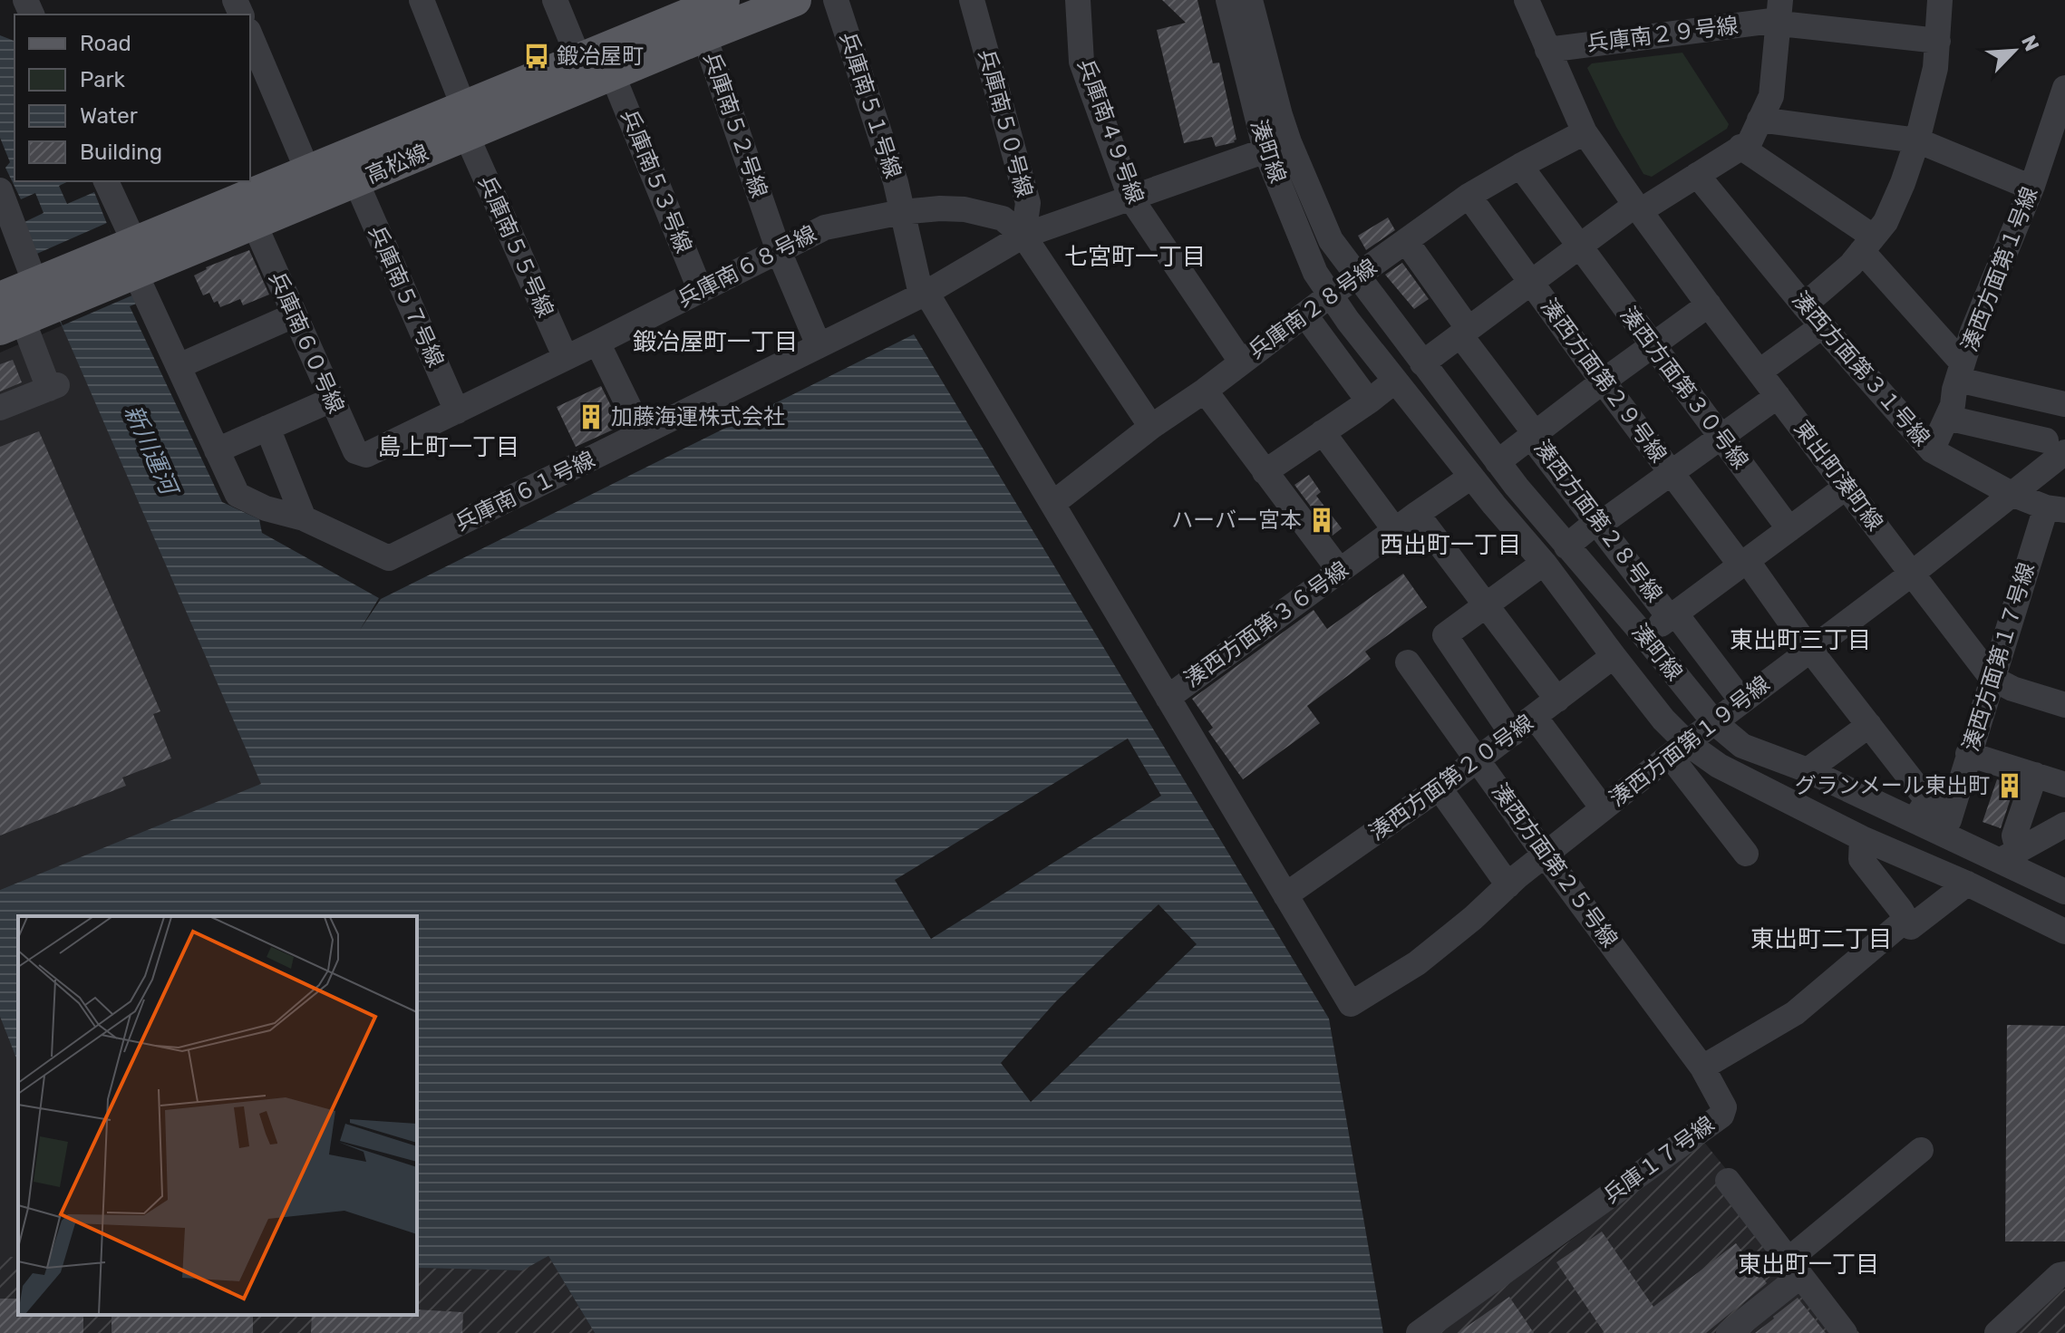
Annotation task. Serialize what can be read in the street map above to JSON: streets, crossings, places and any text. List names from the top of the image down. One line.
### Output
{"streets":{"main road":["高松線"],"street":["兵庫南２９号線","兵庫南５１号線","兵庫南５０号線","兵庫南５２号線","兵庫南４９号線","湊町線","兵庫南５３号線","兵庫南５５号線","兵庫南６８号線","湊西方面第１号線","兵庫南５７号線","兵庫南２８号線","兵庫南６０号線","湊西方面第３１号線","湊西方面第２９号線","湊西方面第３０号線","東出町湊町線","兵庫南６１号線","湊西方面第２８号線","湊西方面第３６号線","湊西方面第１７号線","湊西方面第１９号線","湊西方面第２０号線","湊西方面第２５号線","兵庫１７号線"]},"crossings":[["兵庫南２９号線","東出町湊町線"],["兵庫南５１号線","兵庫南６８号線"],["兵庫南５１号線","兵庫南２８号線"],["兵庫南５１号線","兵庫南６１号線"],["兵庫南５１号線","湊西方面第３６号線"],["兵庫南５１号線","湊西方面第１９号線"],["兵庫南５１号線","湊西方面第２０号線"],["兵庫南５０号線","兵庫南６８号線"],["兵庫南５０号線","兵庫南６１号線"],["兵庫南５２号線","高松線"],["兵庫南５２号線","兵庫南６８号線"],["兵庫南５２号線","兵庫南６１号線"],["兵庫南４９号線","兵庫南２８号線"],["兵庫南４９号線","兵庫南６１号線"],["湊町線","兵庫南２８号線"],["湊町線","湊西方面第２９号線"],["湊町線","兵庫南６１号線"],["湊町線","湊西方面第３６号線"],["湊町線","湊西方面第１７号線"],["湊町線","湊西方面第１９号線"],["湊町線","湊西方面第２０号線"],["高松線","兵庫南５３号線"],["高松線","兵庫南５５号線"],["高松線","兵庫南５７号線"],["高松線","兵庫南６０号線"],["高松線","兵庫南６１号線"],["兵庫南５３号線","兵庫南６８号線"],["兵庫南５５号線","兵庫南６８号線"],["兵庫南６８号線","兵庫南５７号線"],["兵庫南６８号線","兵庫南６０号線"],["兵庫南６８号線","兵庫南６１号線"],["湊西方面第１号線","湊西方面第３１号線"],["兵庫南２８号線","湊西方面第２９号線"],["兵庫南２８号線","湊西方面第３０号線"],["兵庫南２８号線","東出町湊町線"],["兵庫南２８号線","湊西方面第２８号線"],["湊西方面第３１号線","湊西方面第１７号線"],["湊西方面第３１号線","湊西方面第１９号線"],["湊西方面第２９号線","湊西方面第１７号線"],["湊西方面第２９号線","湊西方面第１９号線"],["東出町湊町線","湊西方面第１７号線"],["東出町湊町線","湊西方面第１９号線"],["湊西方面第２８号線","湊西方面第１９号線"],["湊西方面第１９号線","湊西方面第２５号線"],["湊西方面第２０号線","湊西方面第２５号線"],["湊西方面第２５号線","兵庫１７号線"]],"districts":["七宮町一丁目","鍛冶屋町一丁目","島上町一丁目","西出町一丁目","東出町三丁目","東出町二丁目","東出町一丁目"],"water":["新川運河"],"places":{"bus stop":["鍛冶屋町"],"building":["加藤海運株式会社","ハーバー宮本","グランメール東出町"]},"legend":["Road","Park","Water","Building"],"north":"top right"}
